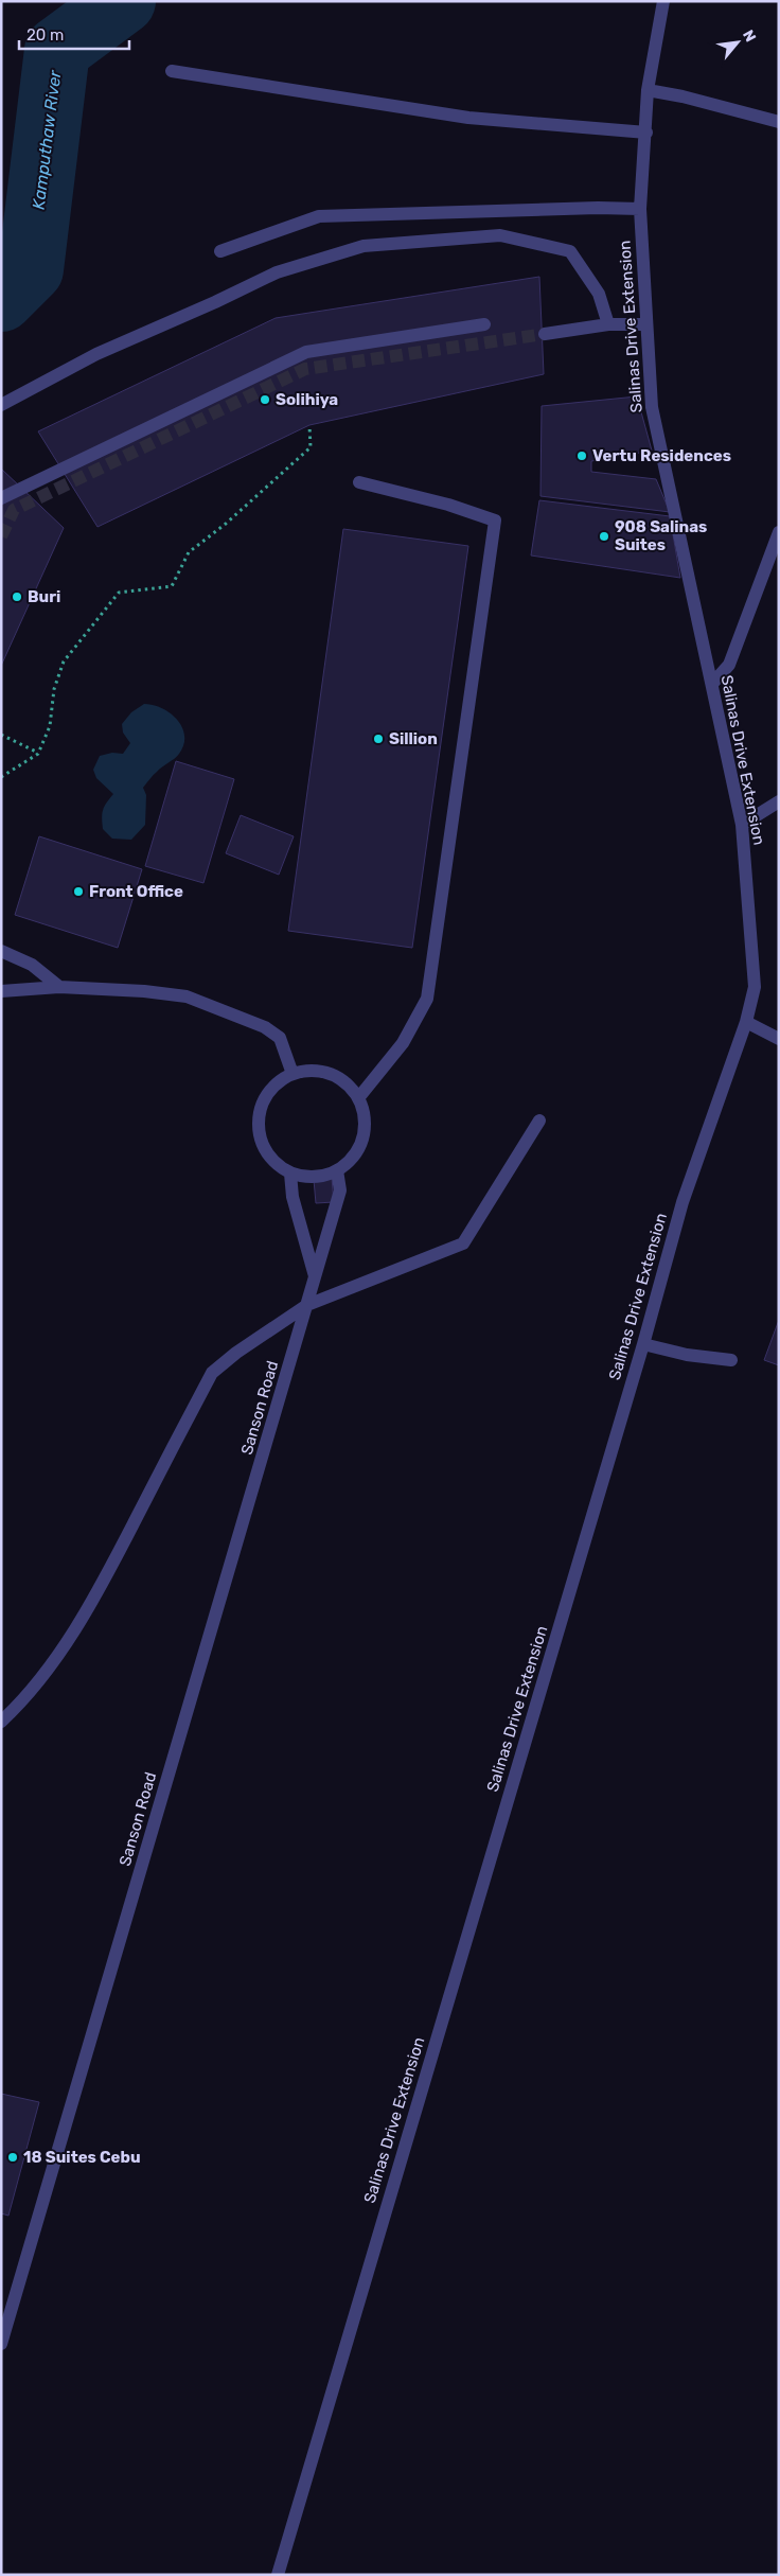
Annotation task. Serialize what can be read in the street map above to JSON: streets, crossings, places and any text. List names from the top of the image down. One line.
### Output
{"streets":{"street":["Salinas Drive Extension","Sanson Road"]},"water":["Kamputhaw River"],"places":["Solihiya","Vertu Residences","908 Salinas Suites","Buri","Sillion","Front Office","18 Suites Cebu"],"scale_bar":"20 m","north":"top right"}
